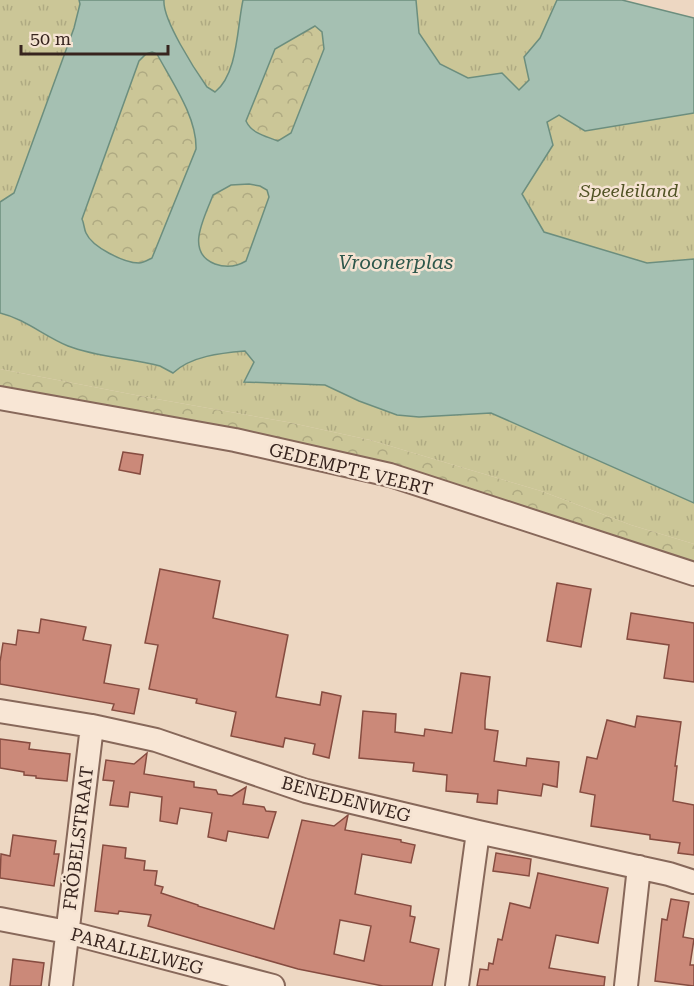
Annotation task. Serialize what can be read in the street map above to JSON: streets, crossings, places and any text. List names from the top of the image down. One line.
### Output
{"streets":{"street":["GEDEMPTE VEERT","BENEDENWEG","FRÖBELSTRAAT","PARALLELWEG"]},"crossings":[["BENEDENWEG","FRÖBELSTRAAT"],["FRÖBELSTRAAT","PARALLELWEG"]],"water":["Vroonerplas"],"parks":["Speeleiland"],"scale_bar":"50 m"}
